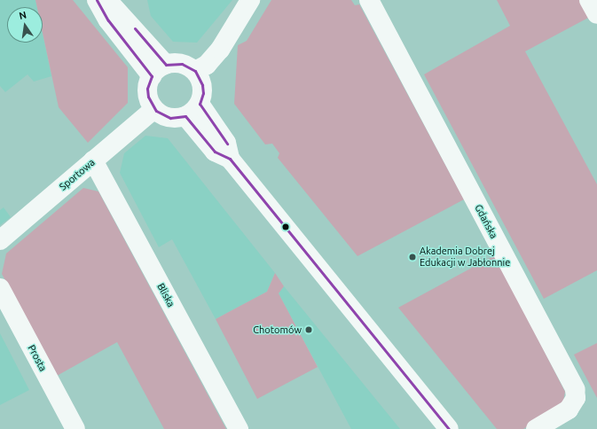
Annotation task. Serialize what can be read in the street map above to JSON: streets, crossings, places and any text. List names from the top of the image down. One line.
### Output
{"streets":{"street":["Sportowa","Gdańska","Bliska","Prosta"]},"crossings":[["Sportowa","Bliska"]],"places":["Akademia Dobrej Edukacji w Jabłonnie","Chotomów"],"north":"top"}
